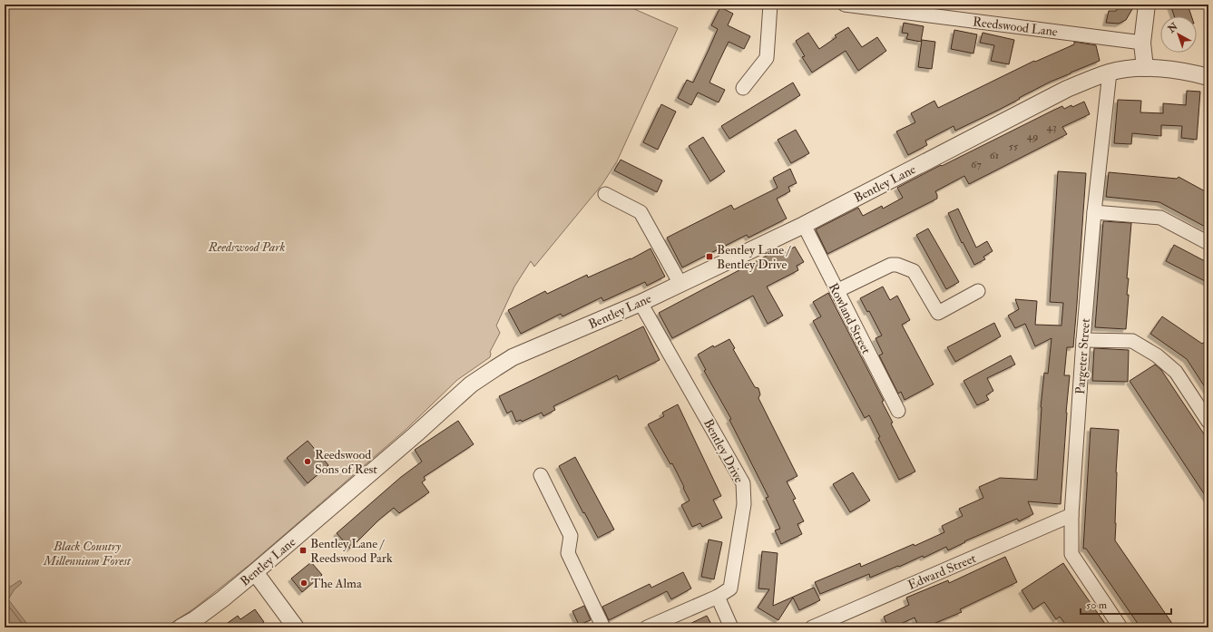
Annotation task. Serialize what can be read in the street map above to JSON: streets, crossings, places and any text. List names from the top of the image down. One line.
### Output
{"streets":{"street":["Reedswood Lane","Bentley Lane","Rowland Street","Pargeter Street","Bentley Drive","Edward Street"]},"crossings":[["Bentley Lane","Rowland Street"],["Bentley Lane","Pargeter Street"],["Bentley Lane","Bentley Drive"],["Pargeter Street","Edward Street"]],"parks":["Reedswood Park","Black Country Millennium Forest"],"places":{"transit":["Bentley Lane / Bentley Drive","Bentley Lane / Reedswood Park"],"other":["Reedswood Sons of Rest","The Alma"]},"house_numbers":["43","49","55","61","67"],"scale_bar":"50 m","north":"top left"}
